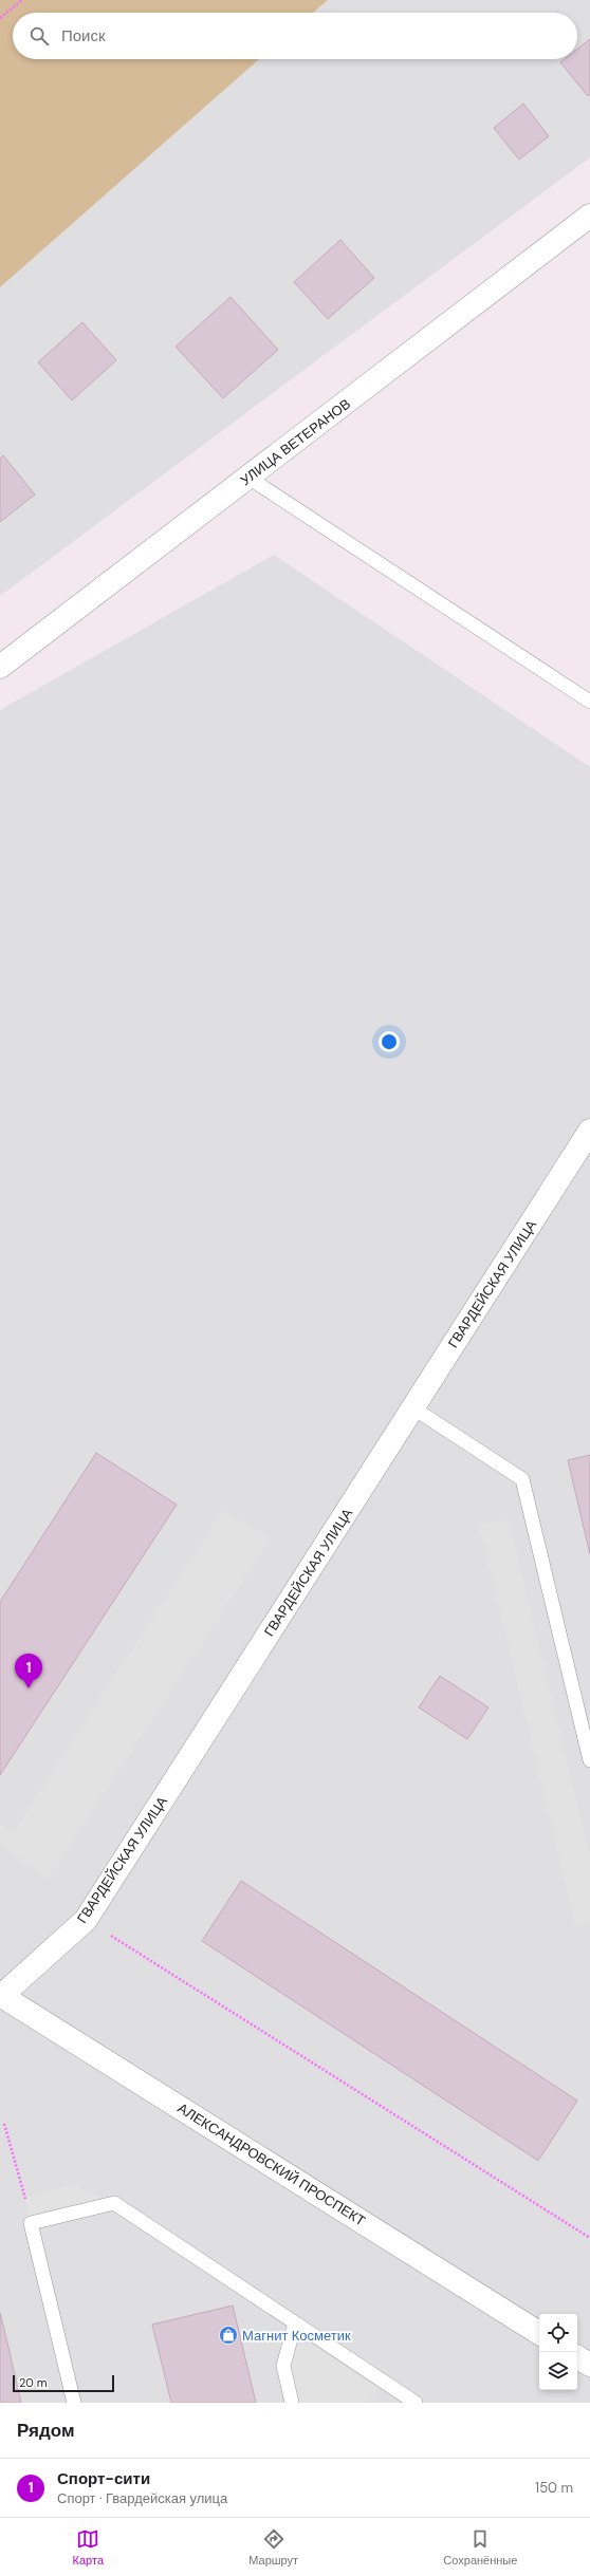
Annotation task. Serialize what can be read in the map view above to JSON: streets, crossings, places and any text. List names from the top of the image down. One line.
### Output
{"streets":{"street":["УЛИЦА ВЕТЕРАНОВ","ГВАРДЕЙСКАЯ УЛИЦА","АЛЕКСАНДРОВСКИЙ ПРОСПЕКТ"]},"crossings":[["ГВАРДЕЙСКАЯ УЛИЦА","АЛЕКСАНДРОВСКИЙ ПРОСПЕКТ"]],"places":{"shop":["Магнит Косметик"]},"scale_bar":"20 m","page":{"search":"Поиск","pins":"1","scale":"20 m","heading":"Рядом","list":[{"mark":"1","name":"Спорт-сити","note":"Спорт · Гвардейская улица","value":"150 m"}],"nav":["Карта","Маршрут","Сохранённые"]}}
